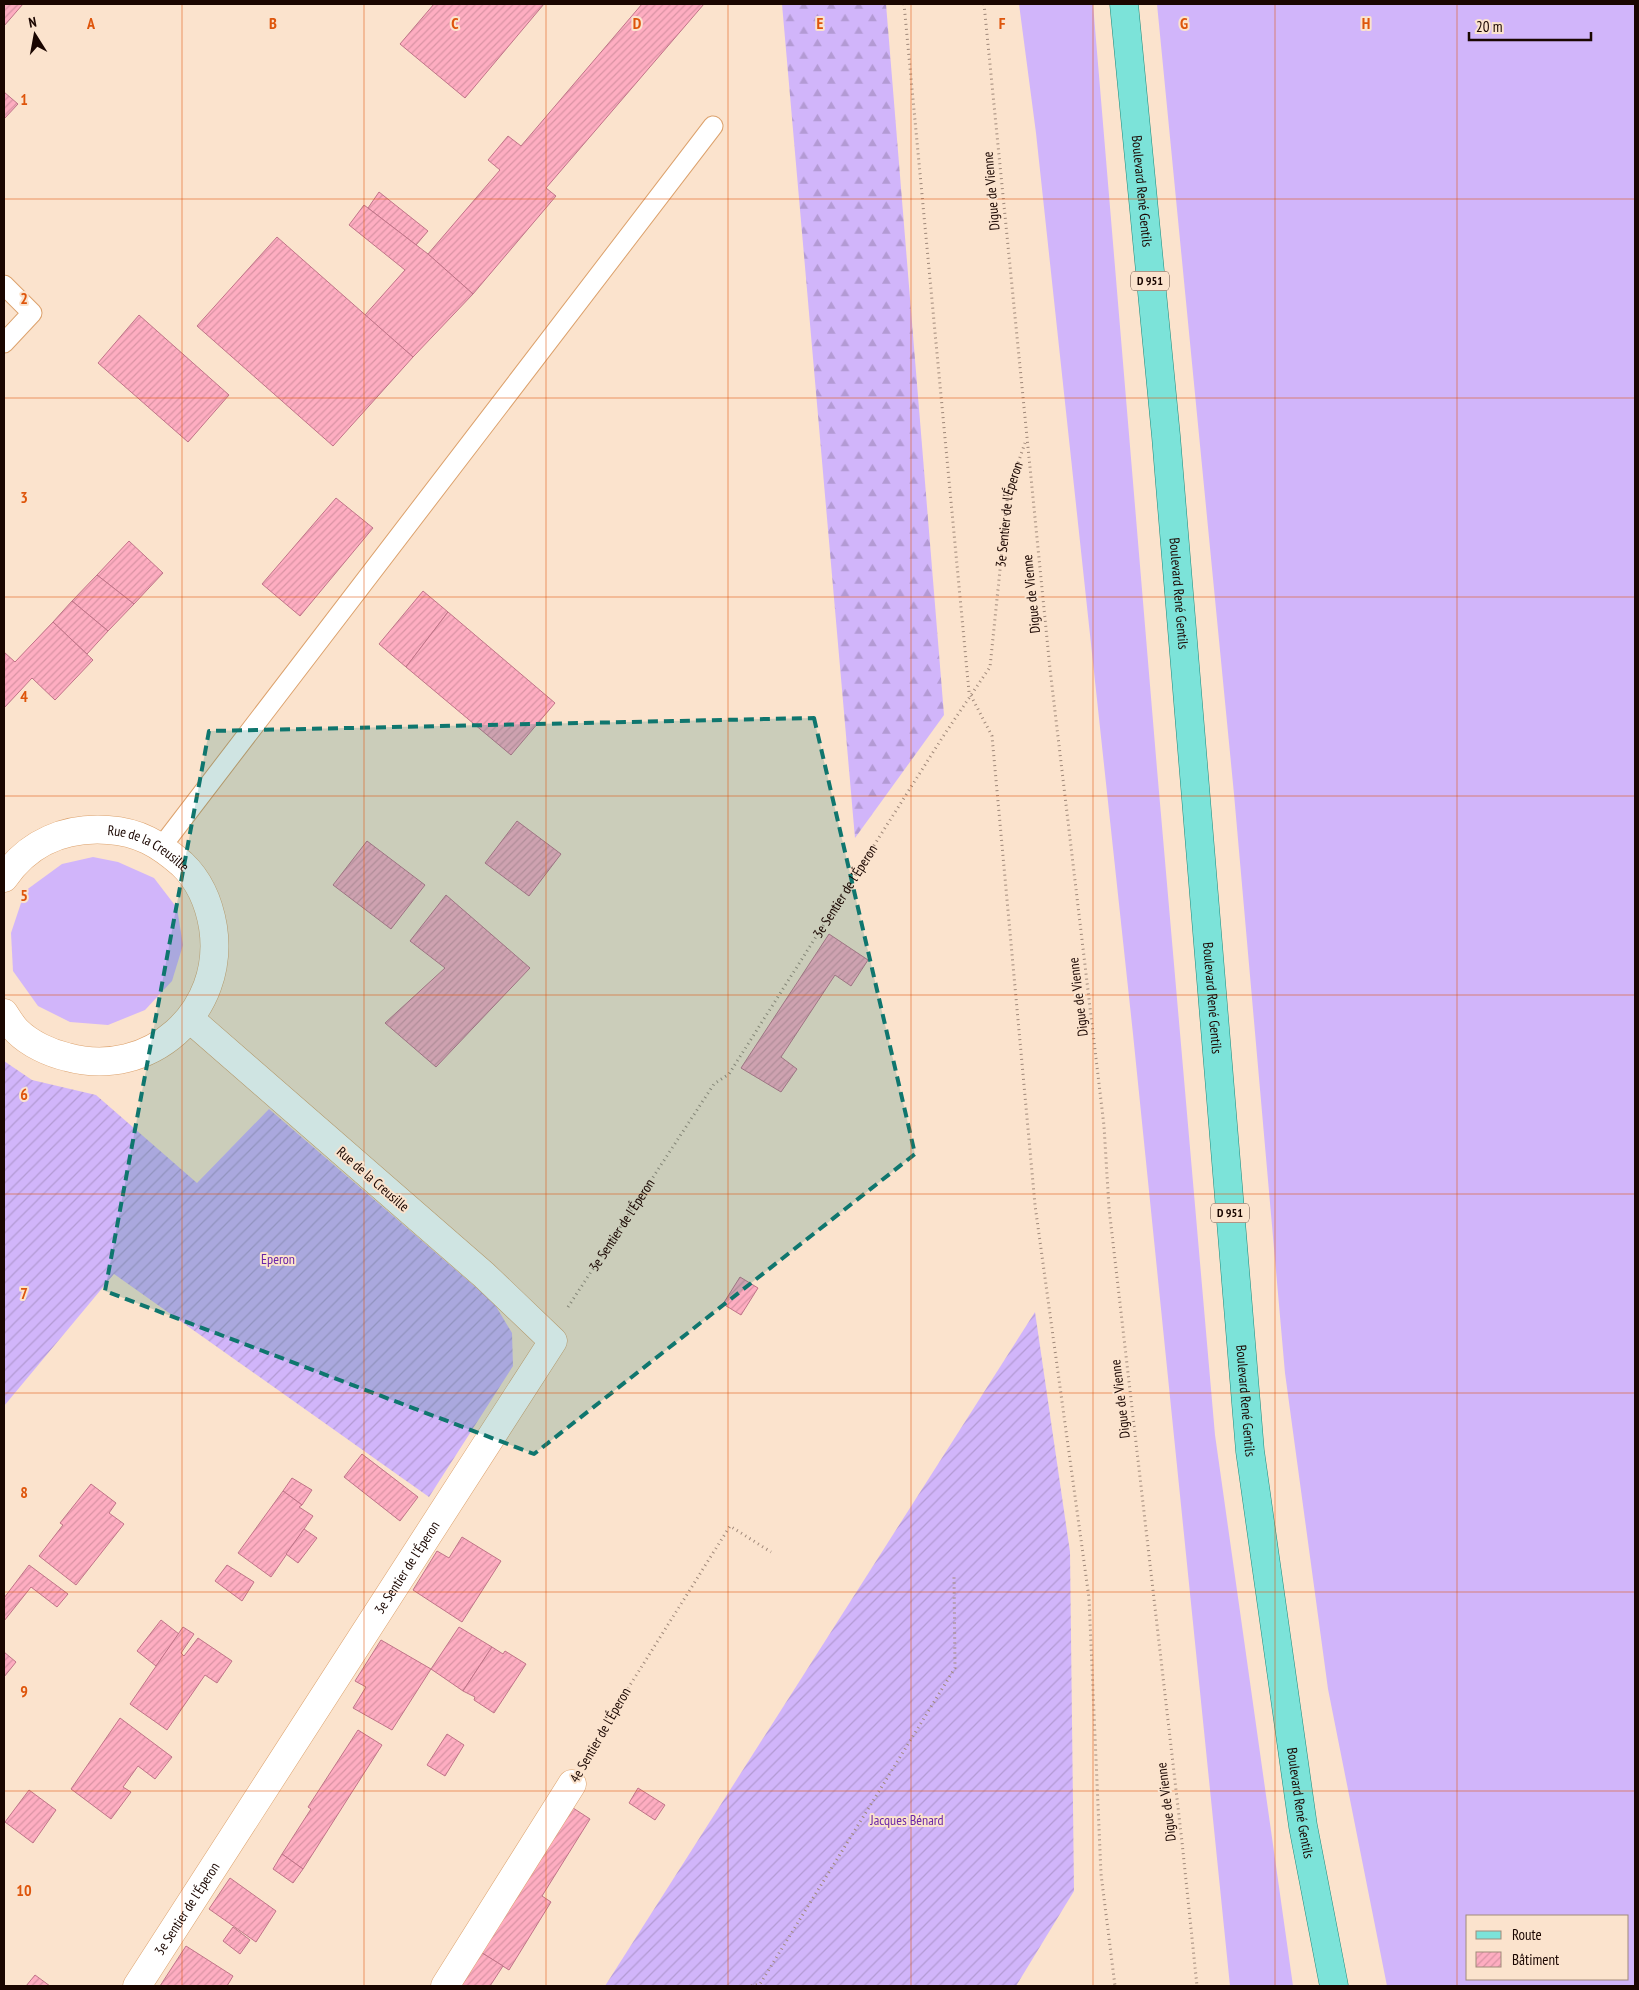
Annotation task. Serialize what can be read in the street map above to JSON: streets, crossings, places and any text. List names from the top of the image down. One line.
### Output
{"streets":{"main road":["Boulevard René Gentils","D 951"],"street":["3e Sentier de l'Éperon","Rue de la Creusille","4e Sentier de l'Éperon"],"path":["Digue de Vienne"]},"crossings":[["Digue de Vienne","3e Sentier de l'Éperon"],["3e Sentier de l'Éperon","Rue de la Creusille"]],"parks":["Eperon","Jacques Bénard"],"legend":["Route","Bâtiment"],"scale_bar":"20 m","north":"top","grid":{"columns":["A","B","C","D","E","F","G","H"],"rows":["1","2","3","4","5","6","7","8","9","10"]}}
